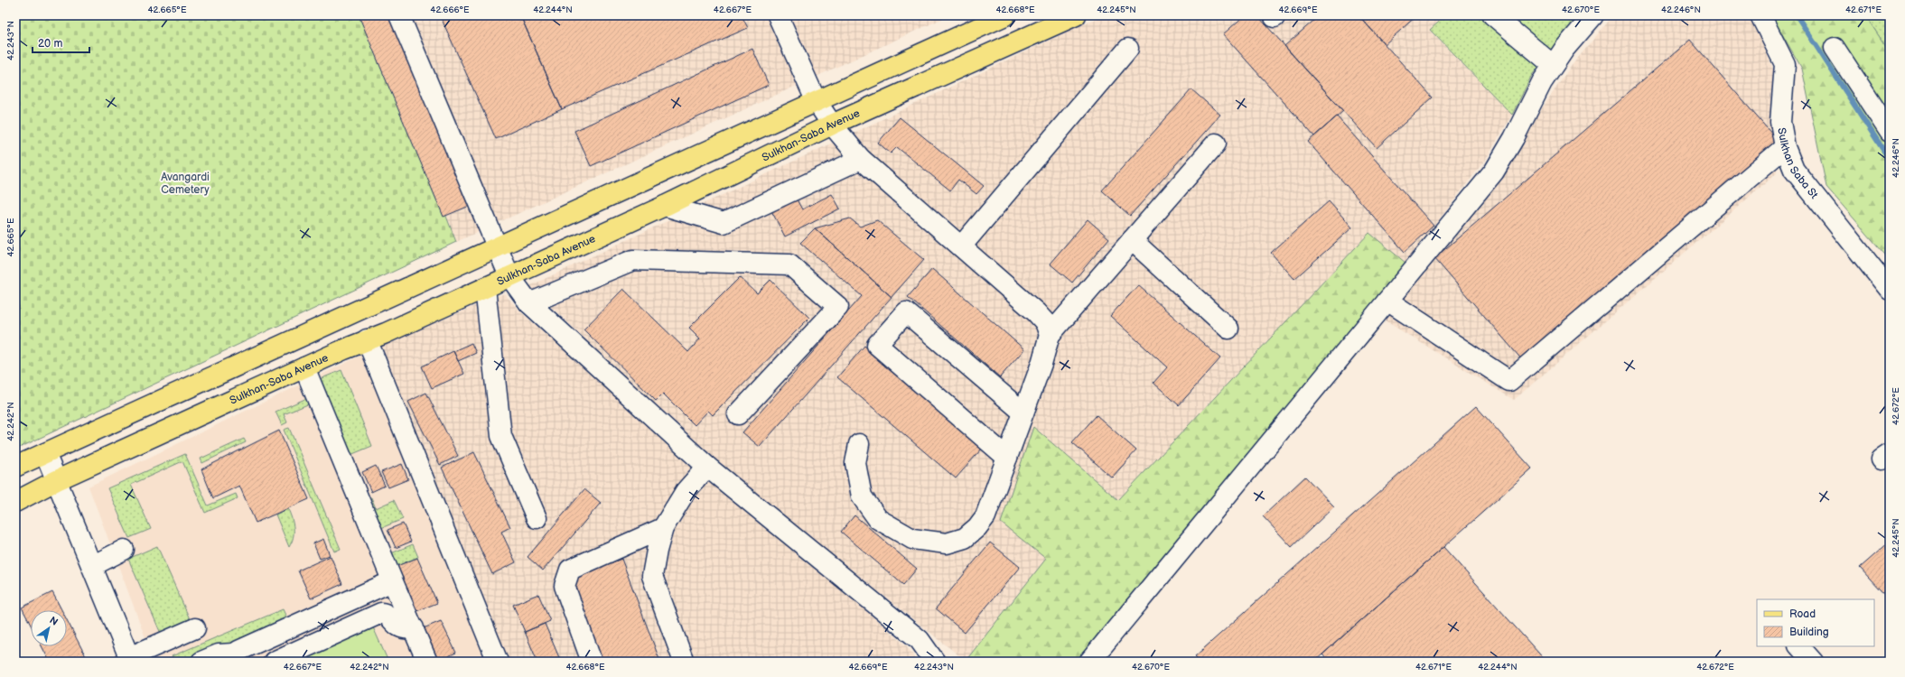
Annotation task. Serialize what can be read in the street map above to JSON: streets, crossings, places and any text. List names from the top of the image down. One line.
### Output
{"streets":{"main road":["Sulkhan-Saba Avenue"],"street":["Sulkhan Saba St"]},"parks":["Avangardi Cemetery"],"legend":["Road","Building"],"scale_bar":"20 m","north":"top right","coordinates":["42.665°E","42.666°E","42.244°N","42.667°E","42.668°E","42.245°N","42.669°E","42.670°E","42.246°N","42.671°E","42.243°N","42.672°E","42.242°N"]}
